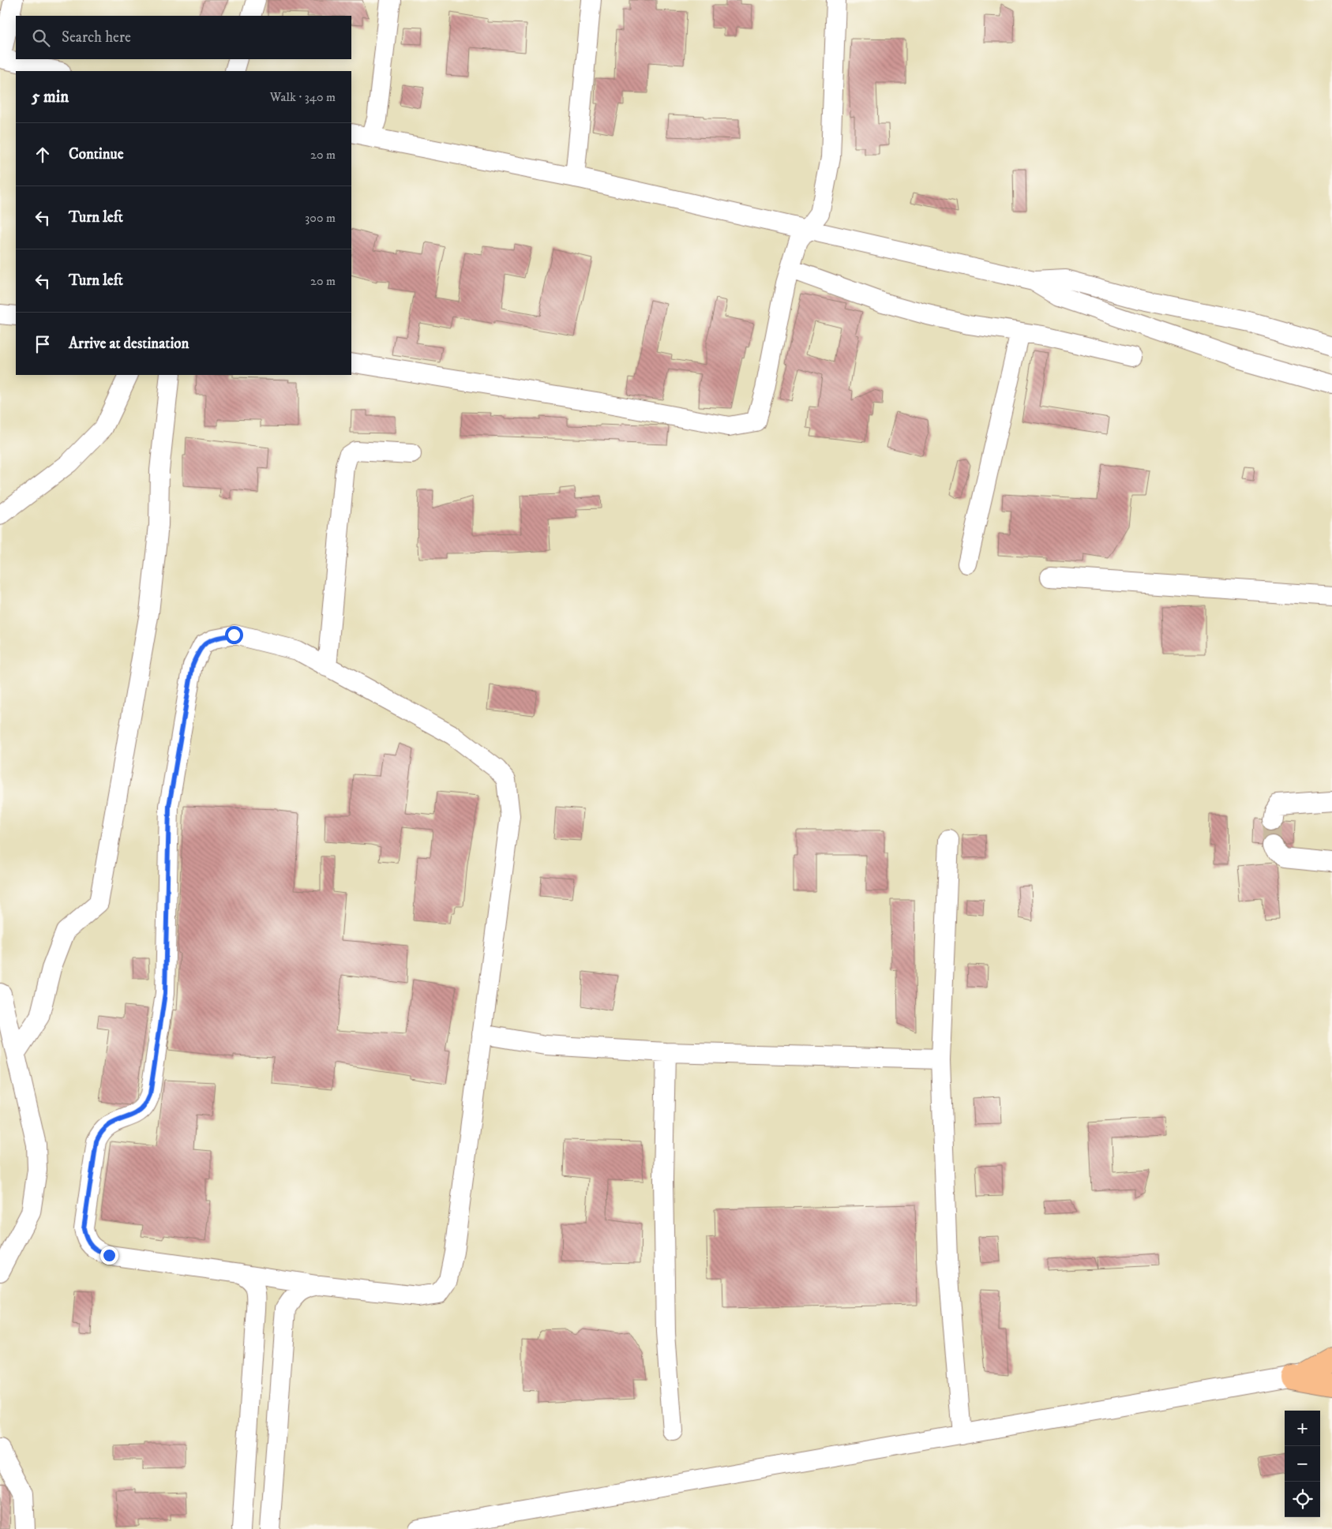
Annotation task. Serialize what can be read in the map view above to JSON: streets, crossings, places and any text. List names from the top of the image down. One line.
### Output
{"page":{"search":"Search here","heading":["5 min","Walk · 340 m"],"list":[["Continue","20 m"],["Turn left","300 m"],["Turn left","20 m"],"Arrive at destination"],"map_buttons":["+","−"]}}
